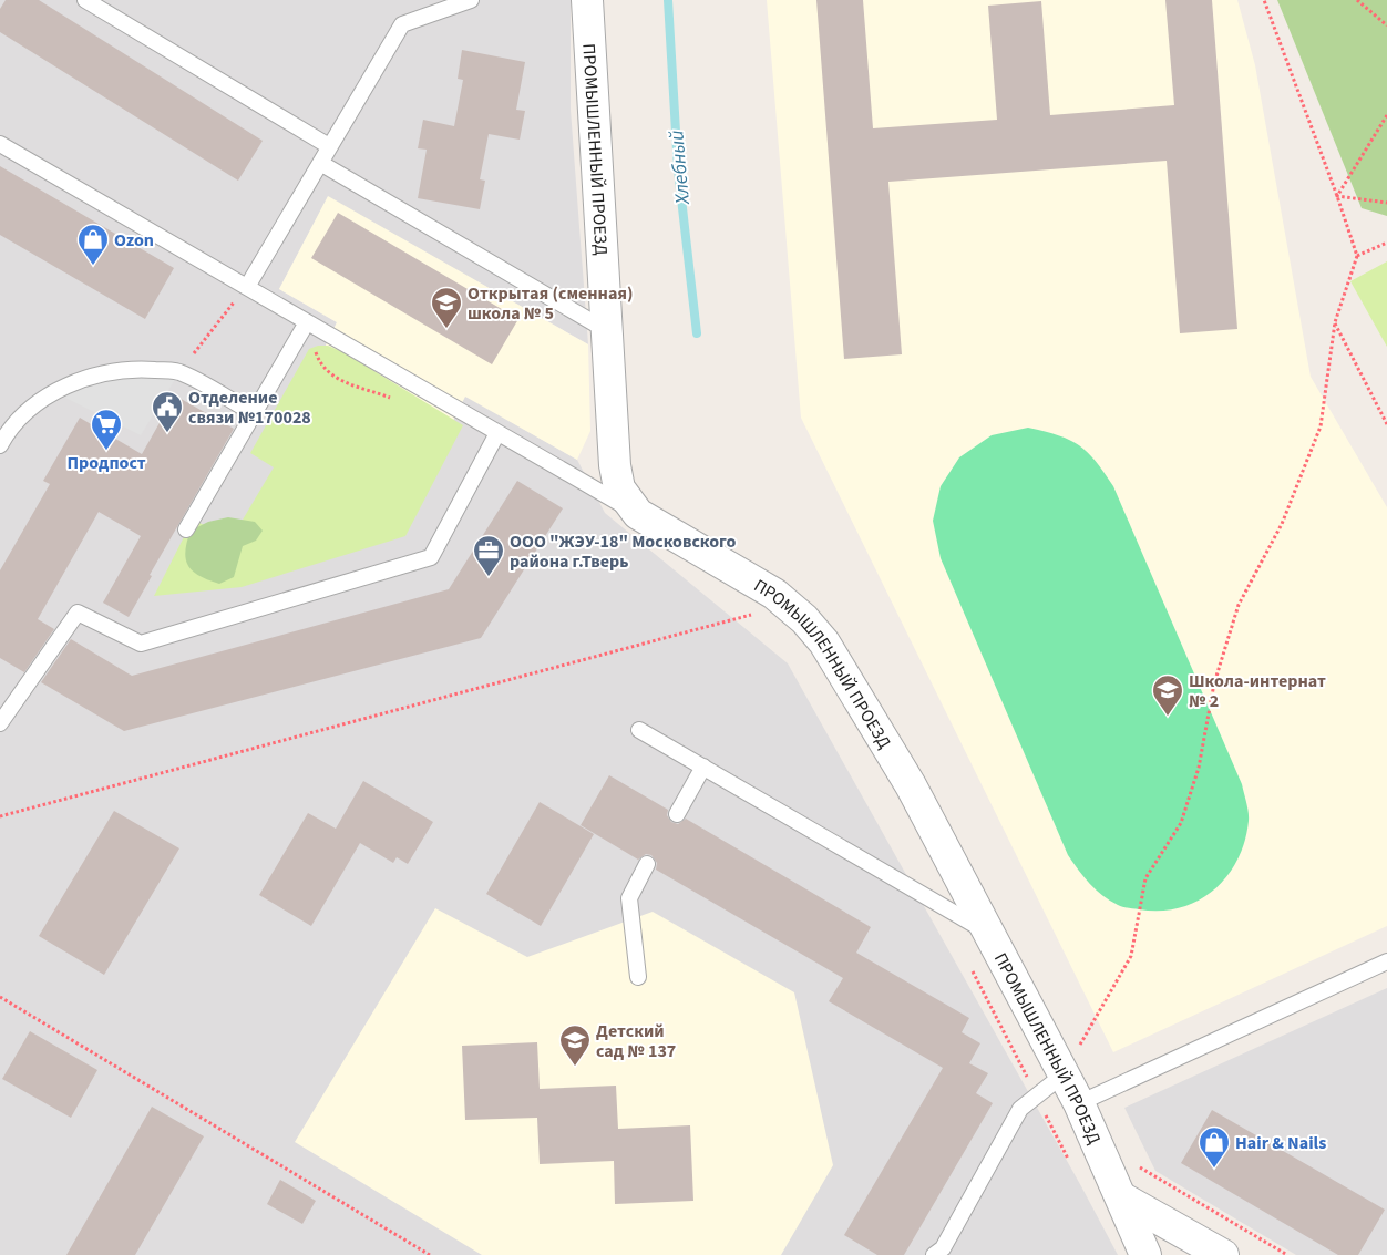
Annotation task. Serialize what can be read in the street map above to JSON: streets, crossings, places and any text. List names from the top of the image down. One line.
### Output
{"streets":{"street":["ПРОМЫШЛЕННЫЙ ПРОЕЗД"]},"water":["Хлебный"],"places":{"shop":["Ozon","Hair & Nails"],"school or university":["Открытая (сменная) школа № 5","Школа-интернат № 2","Детский сад № 137"],"public building":["Отделение связи №170028"],"supermarket":["Продпост"],"office":["ООО \"ЖЭУ-18\" Московского района г.Тверь"]}}
